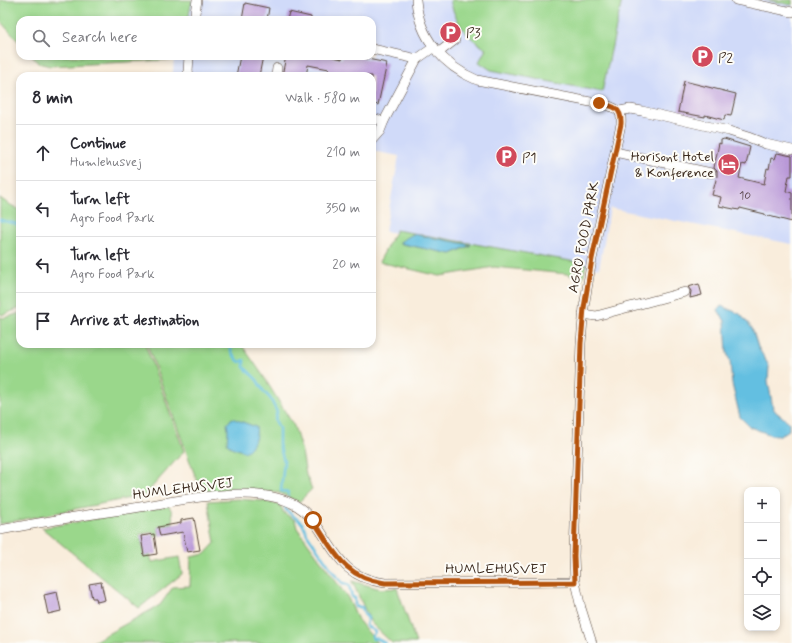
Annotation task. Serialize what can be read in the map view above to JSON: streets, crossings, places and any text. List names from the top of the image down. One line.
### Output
{"streets":{"street":["AGRO FOOD PARK","HUMLEHUSVEJ"]},"crossings":[["AGRO FOOD PARK","HUMLEHUSVEJ"]],"places":{"parking":["P3","P2","P1"],"hotel":["Horisont Hotel & Konference"]},"house_numbers":["10"],"page":{"search":"Search here","heading":["8 min","Walk · 580 m"],"list":[["Continue","Humlehusvej","210 m"],["Turn left","Agro Food Park","350 m"],["Turn left","Agro Food Park","20 m"],"Arrive at destination"],"map_buttons":["+","−"]}}
